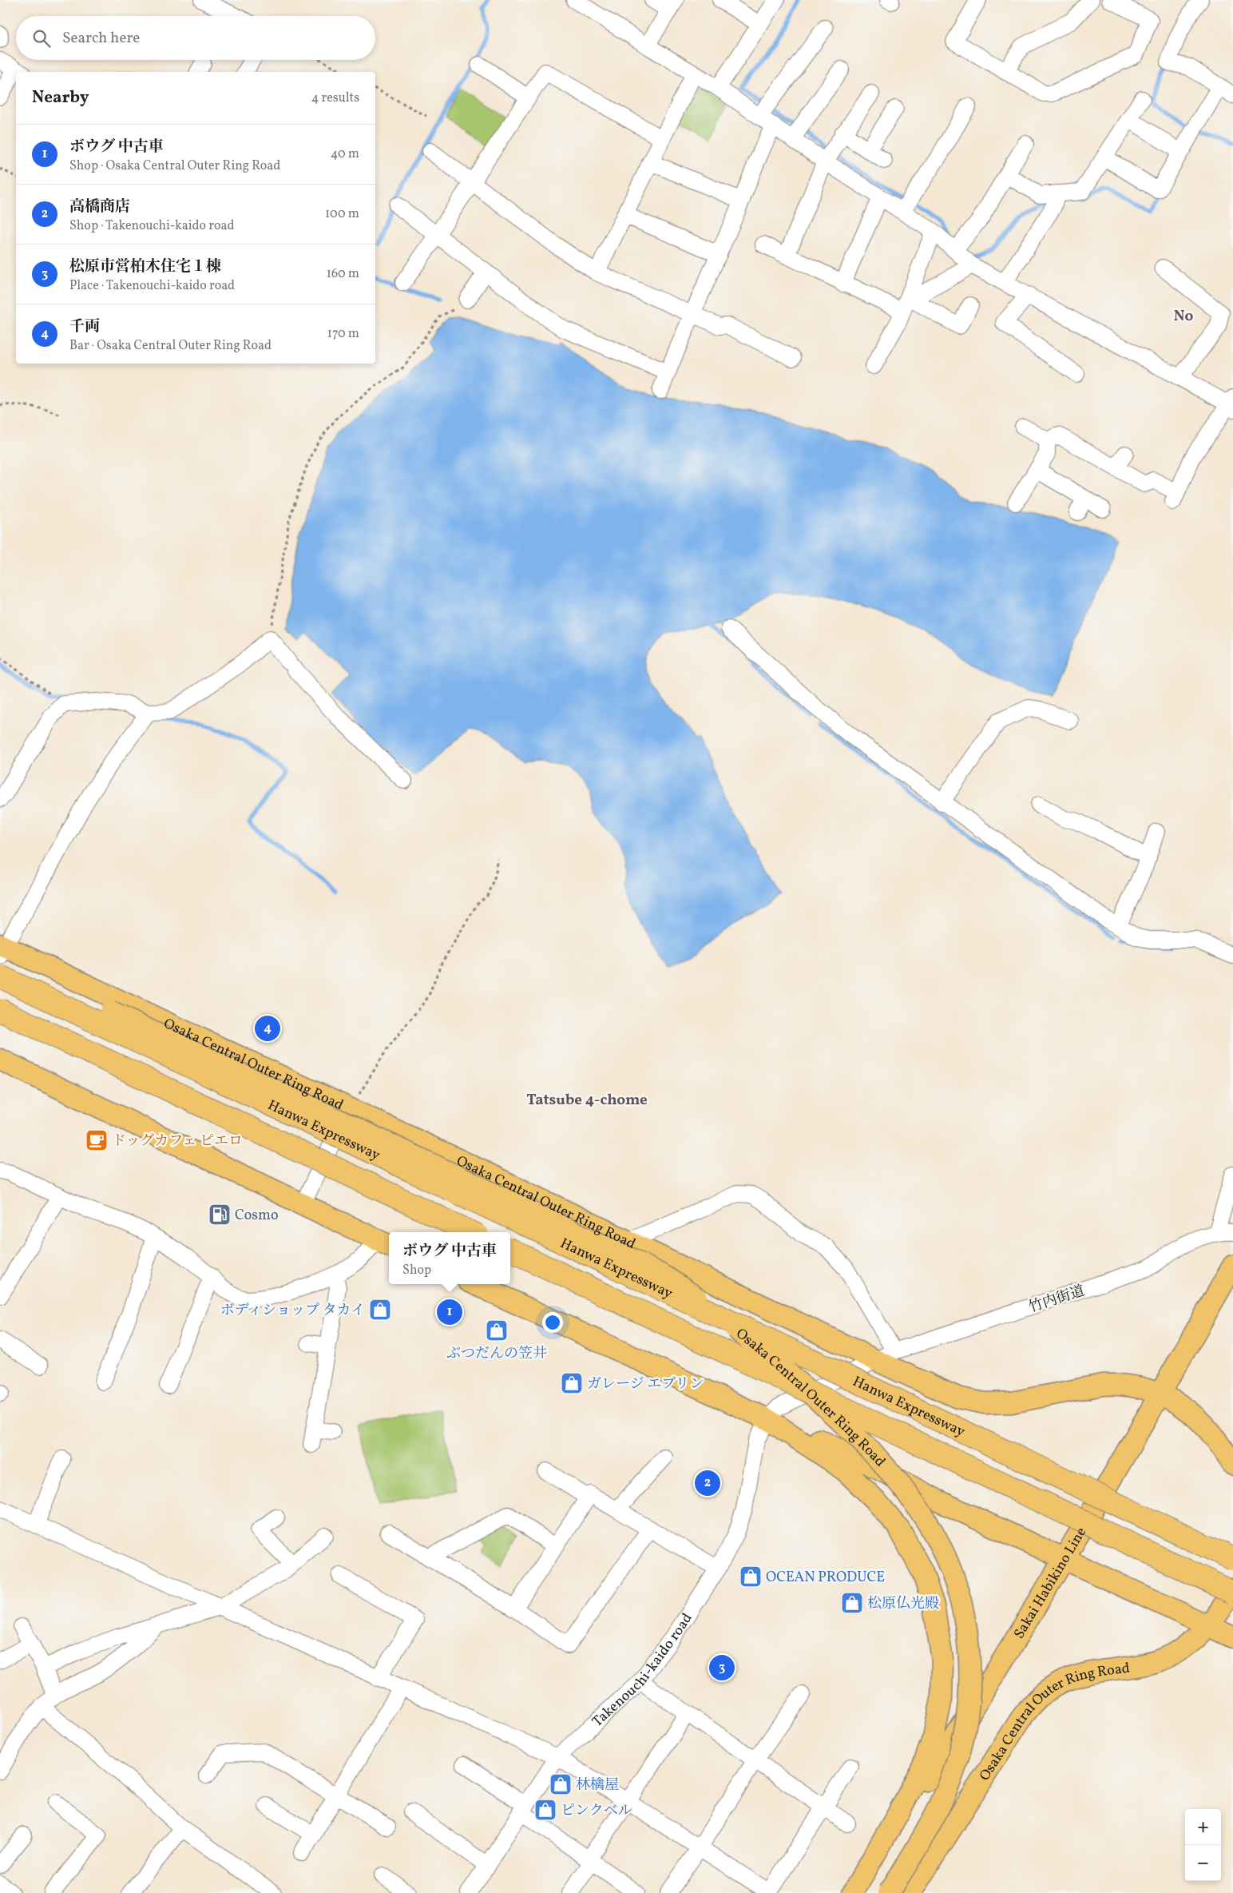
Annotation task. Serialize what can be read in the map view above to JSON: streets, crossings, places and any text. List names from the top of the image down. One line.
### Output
{"streets":{"highway":["Hanwa Expressway"],"main road":["Osaka Central Outer Ring Road","Sakai Habikino Line"],"street":["竹内街道","Takenouchi-kaido road"]},"crossings":[["Osaka Central Outer Ring Road","竹内街道"],["Osaka Central Outer Ring Road","Sakai Habikino Line"],["Osaka Central Outer Ring Road","Takenouchi-kaido road"],["竹内街道","Takenouchi-kaido road"]],"districts":["No","Tatsube 4-chome"],"places":{"cafe":["ドッグカフェ ピエロ"],"fuel station":["Cosmo"],"shop":["ボディショップ タカイ","ぶつだんの笠井","ガレージ エブリン","OCEAN PRODUCE","松原仏光殿","林檎屋","ピンクベル"]},"page":{"search":"Search here","heading":["Nearby","4 results"],"list":[{"mark":"1","name":"ボウグ 中古車","note":"Shop · Osaka Central Outer Ring Road","value":"40 m"},{"mark":"2","name":"高橋商店","note":"Shop · Takenouchi-kaido road","value":"100 m"},{"mark":"3","name":"松原市営柏木住宅１棟","note":"Place · Takenouchi-kaido road","value":"160 m"},{"mark":"4","name":"千両","note":"Bar · Osaka Central Outer Ring Road","value":"170 m"}],"pins":["4","1","2","3"],"popup":["ボウグ 中古車","Shop"],"map_buttons":["+","−"]}}
